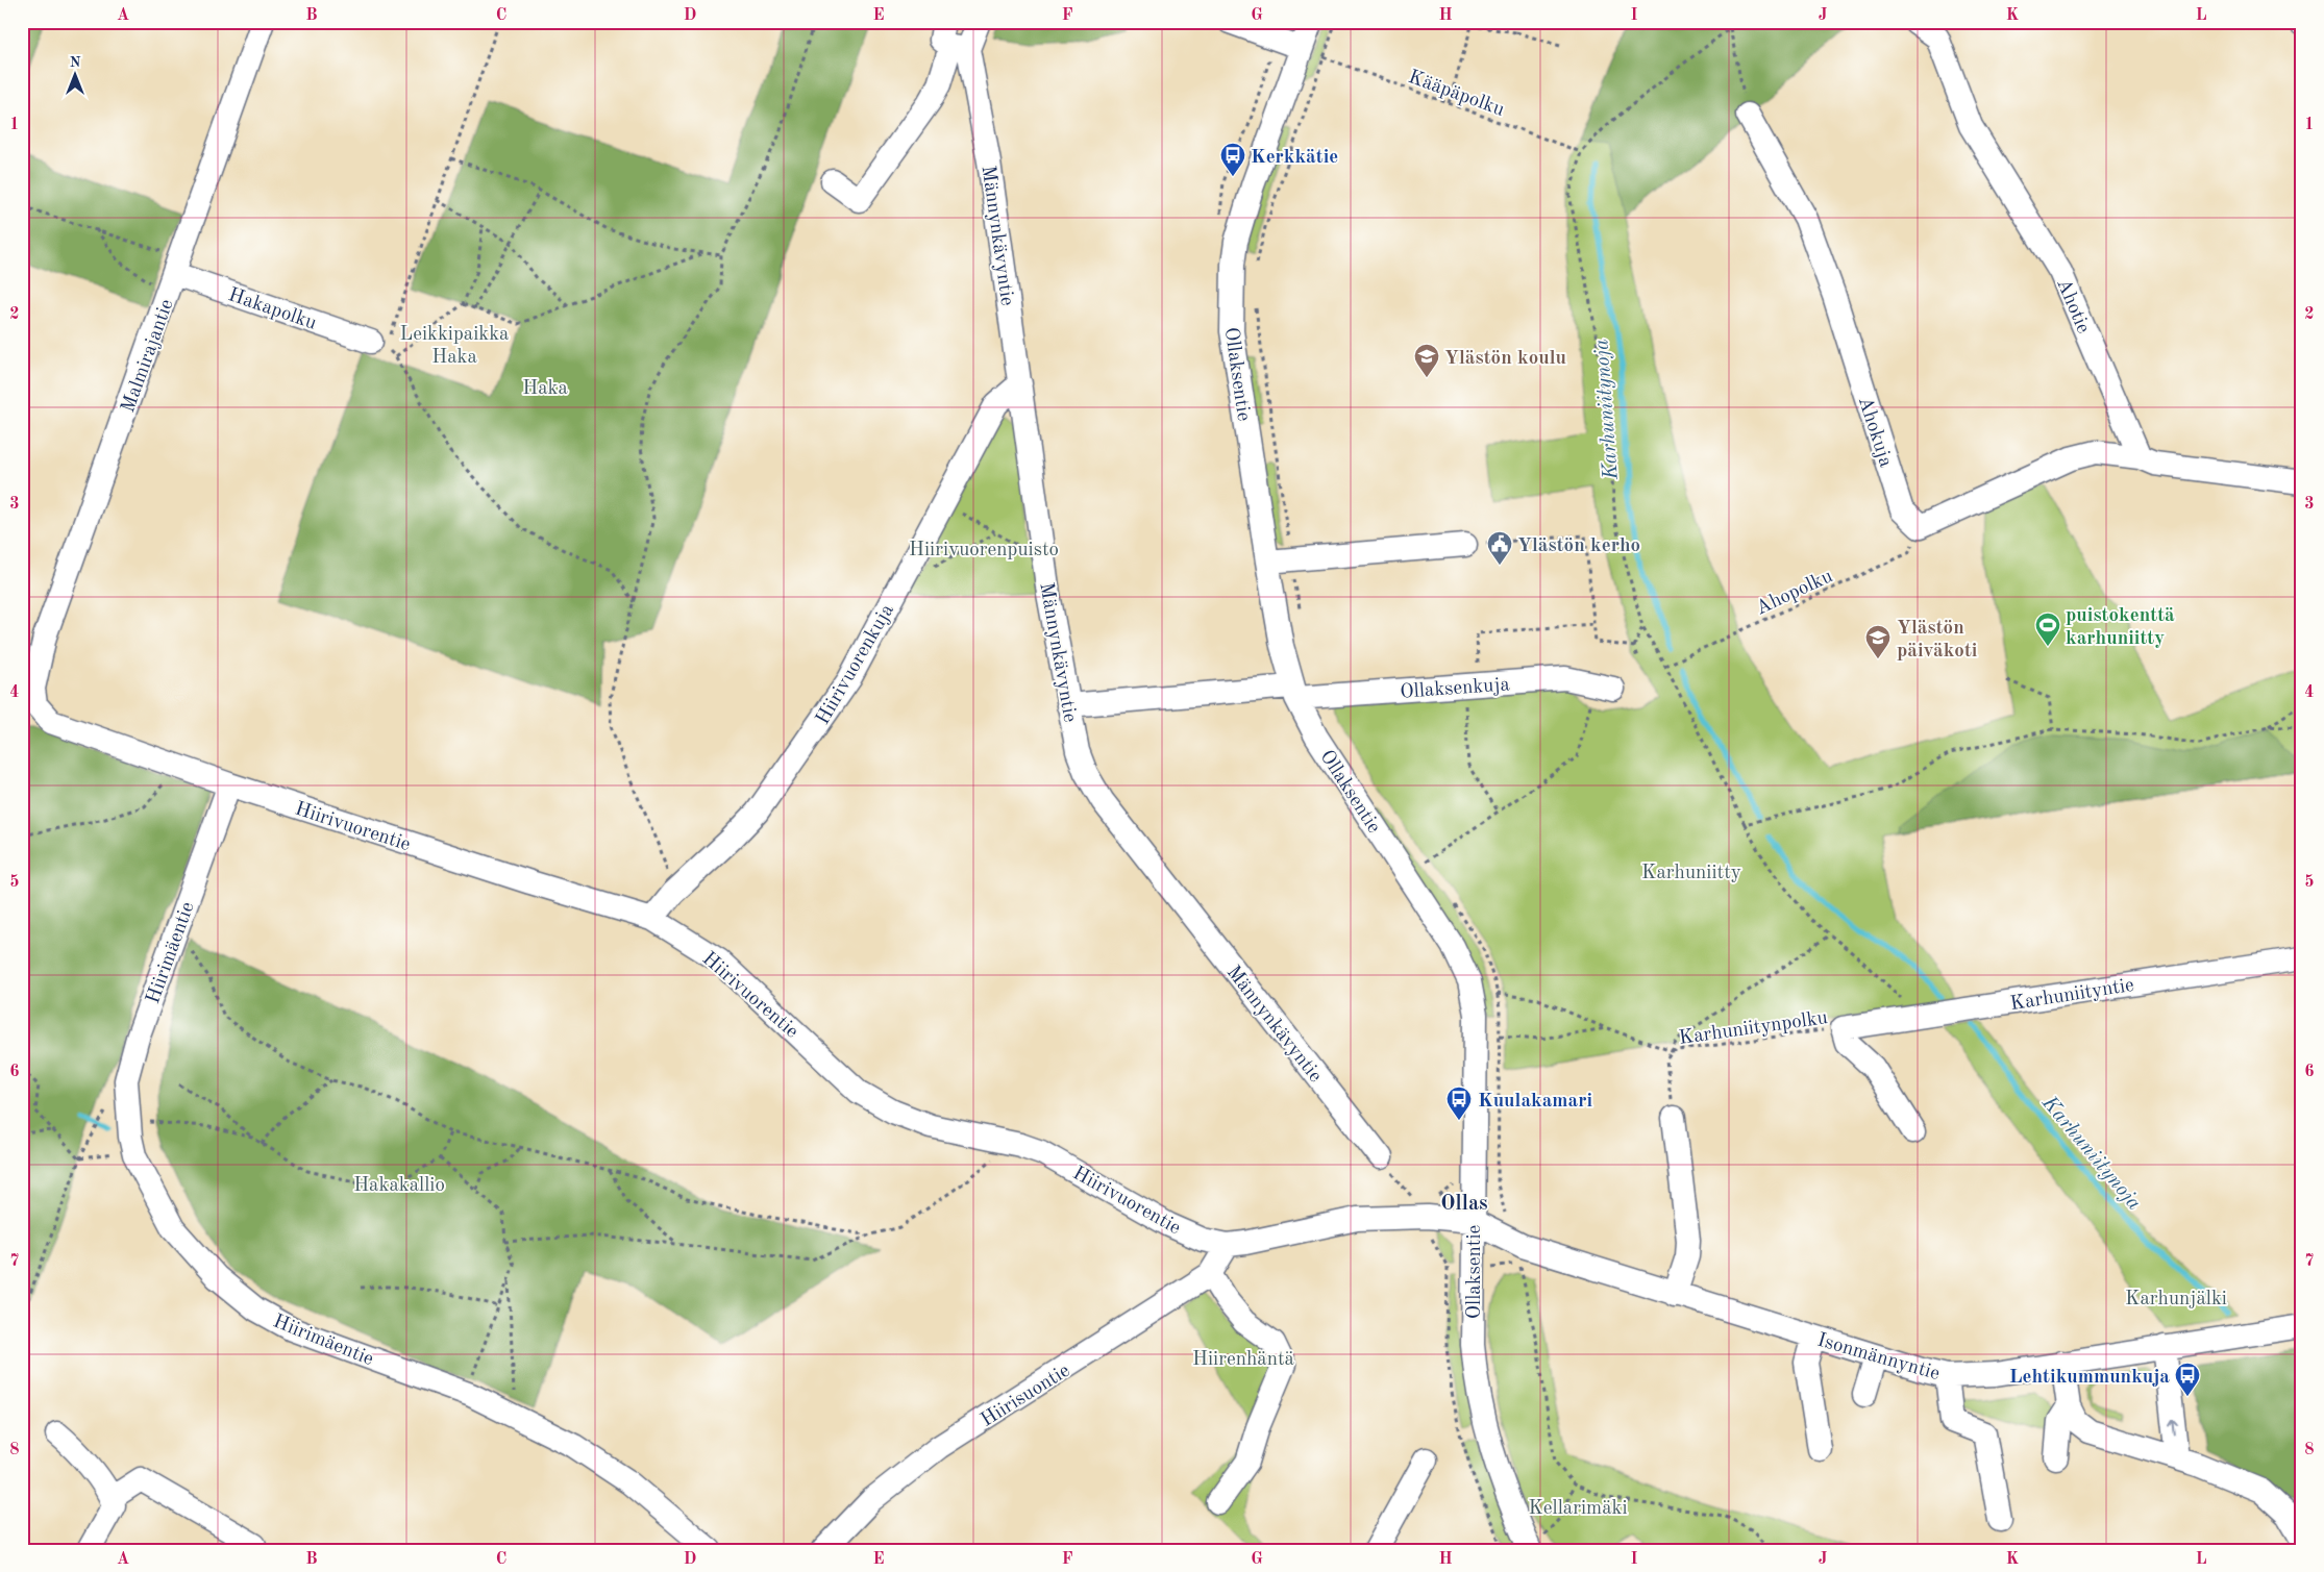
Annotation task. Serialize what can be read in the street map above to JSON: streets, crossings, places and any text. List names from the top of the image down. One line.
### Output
{"streets":{"street":["Männynkävyntie","Ahotie","Hakapolku","Malmirajantie","Ollaksentie","Ahokuja","Hiirivuorenkuja","Ollaksenkuja","Hiirivuorentie","Hiirimäentie","Karhuniityntie","Isonmännyntie","Hiirisuontie"],"path":["Kääpäpolku","Ahopolku","Karhuniitynpolku"]},"crossings":[["Männynkävyntie","Hiirivuorenkuja"],["Männynkävyntie","Ollaksenkuja"],["Hakapolku","Malmirajantie"],["Malmirajantie","Hiirivuorentie"],["Ollaksentie","Ollaksenkuja"],["Ollaksentie","Hiirivuorentie"],["Ollaksentie","Isonmännyntie"],["Ahokuja","Ahopolku"],["Hiirivuorenkuja","Hiirivuorentie"],["Hiirivuorentie","Hiirimäentie"],["Hiirivuorentie","Isonmännyntie"],["Hiirivuorentie","Hiirisuontie"],["Karhuniityntie","Karhuniitynpolku"]],"districts":["Ollas"],"water":["Karhuniitynoja"],"parks":["Leikkipaikka Haka","Haka","Hiirivuorenpuisto","Karhuniitty","Hakakallio","Karhunjälki","Hiirenhäntä","Kellarimäki"],"places":{"bus stop":["Kerkkätie","Kuulakamari","Lehtikummunkuja"],"school or university":["Ylästön koulu","Ylästön päiväkoti"],"public building":["Ylästön kerho"],"sports":["puistokenttä karhuniitty"]},"north":"top","grid":{"columns":["A","B","C","D","E","F","G","H","I","J","K","L"],"rows":["1","2","3","4","5","6","7","8"]}}
